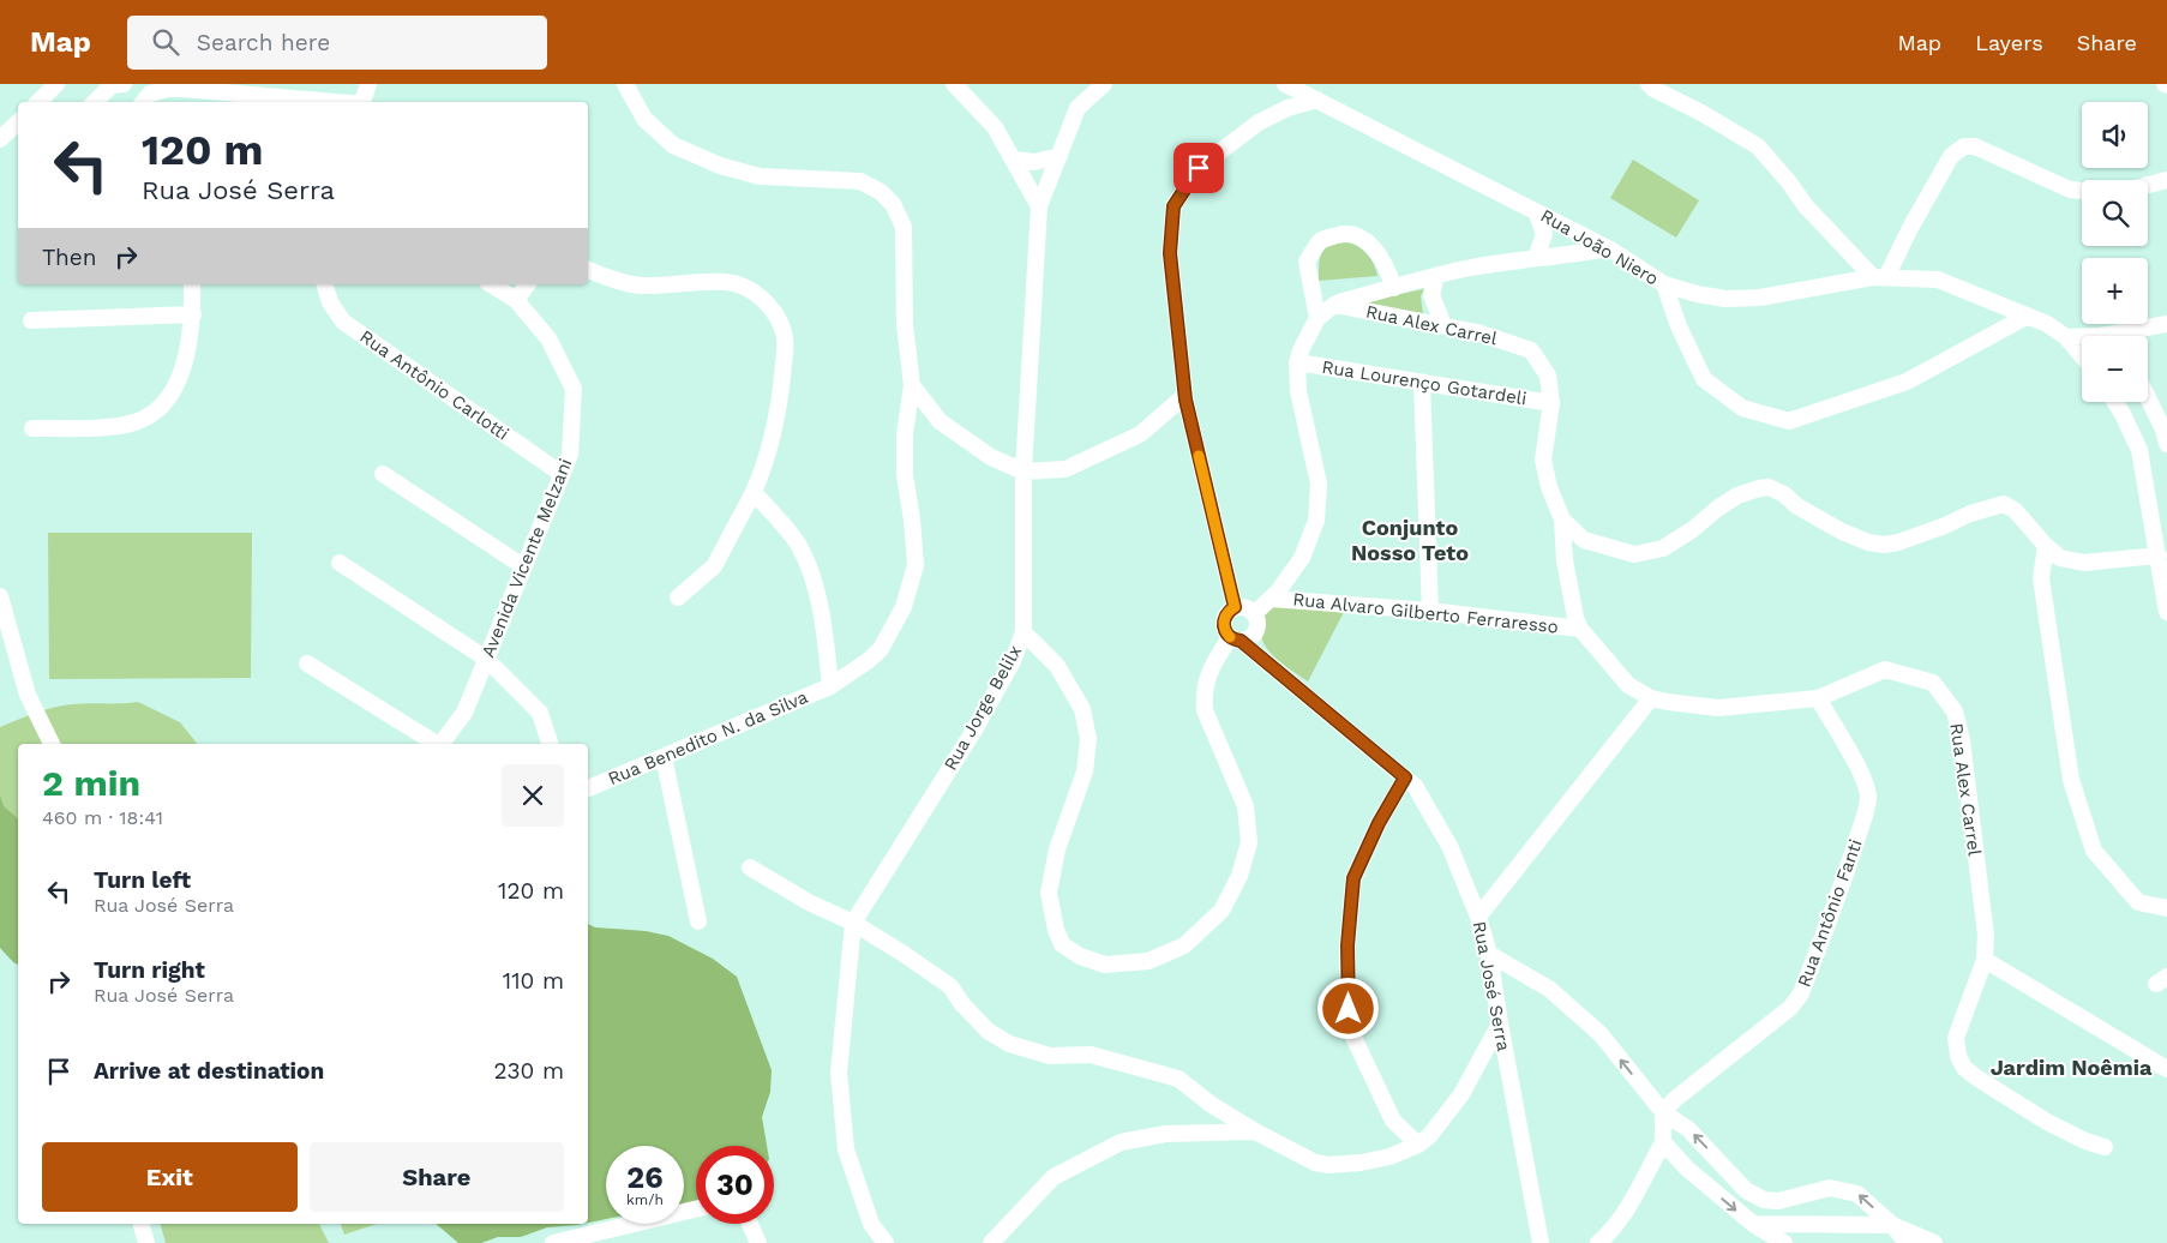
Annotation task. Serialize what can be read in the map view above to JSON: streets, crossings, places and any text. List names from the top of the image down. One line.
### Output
{"streets":{"street":["Rua João Niero","Rua Alex Carrel","Rua Lourenço Gotardeli","Rua Antônio Carlotti","Avenida Vicente Melzani","Rua Alvaro Gilberto Ferraresso","Rua Jorge Belilx","Rua Benedito N. da Silva","Rua Antônio Fanti","Rua José Serra"]},"crossings":[["Rua Alex Carrel","Rua Lourenço Gotardeli"],["Rua Alex Carrel","Rua Alvaro Gilberto Ferraresso"],["Rua Alex Carrel","Rua Antônio Fanti"],["Rua Antônio Carlotti","Avenida Vicente Melzani"]],"districts":["Conjunto Nosso Teto","Jardim Noêmia"],"page":{"header":"Map","search":"Search here","nav":["Map","Layers","Share"],"map_buttons":["+","−"],"turn":["120 m","Rua José Serra"],"then":"Then","heading":["2 min","460 m · 18:41"],"list":[{"name":"Turn left","note":"Rua José Serra","value":"120 m"},{"name":"Turn right","note":"Rua José Serra","value":"110 m"},{"name":"Arrive at destination","value":"230 m"}],"buttons":["Exit","Share"],"speed":"26 km/h","limit":"30"}}
